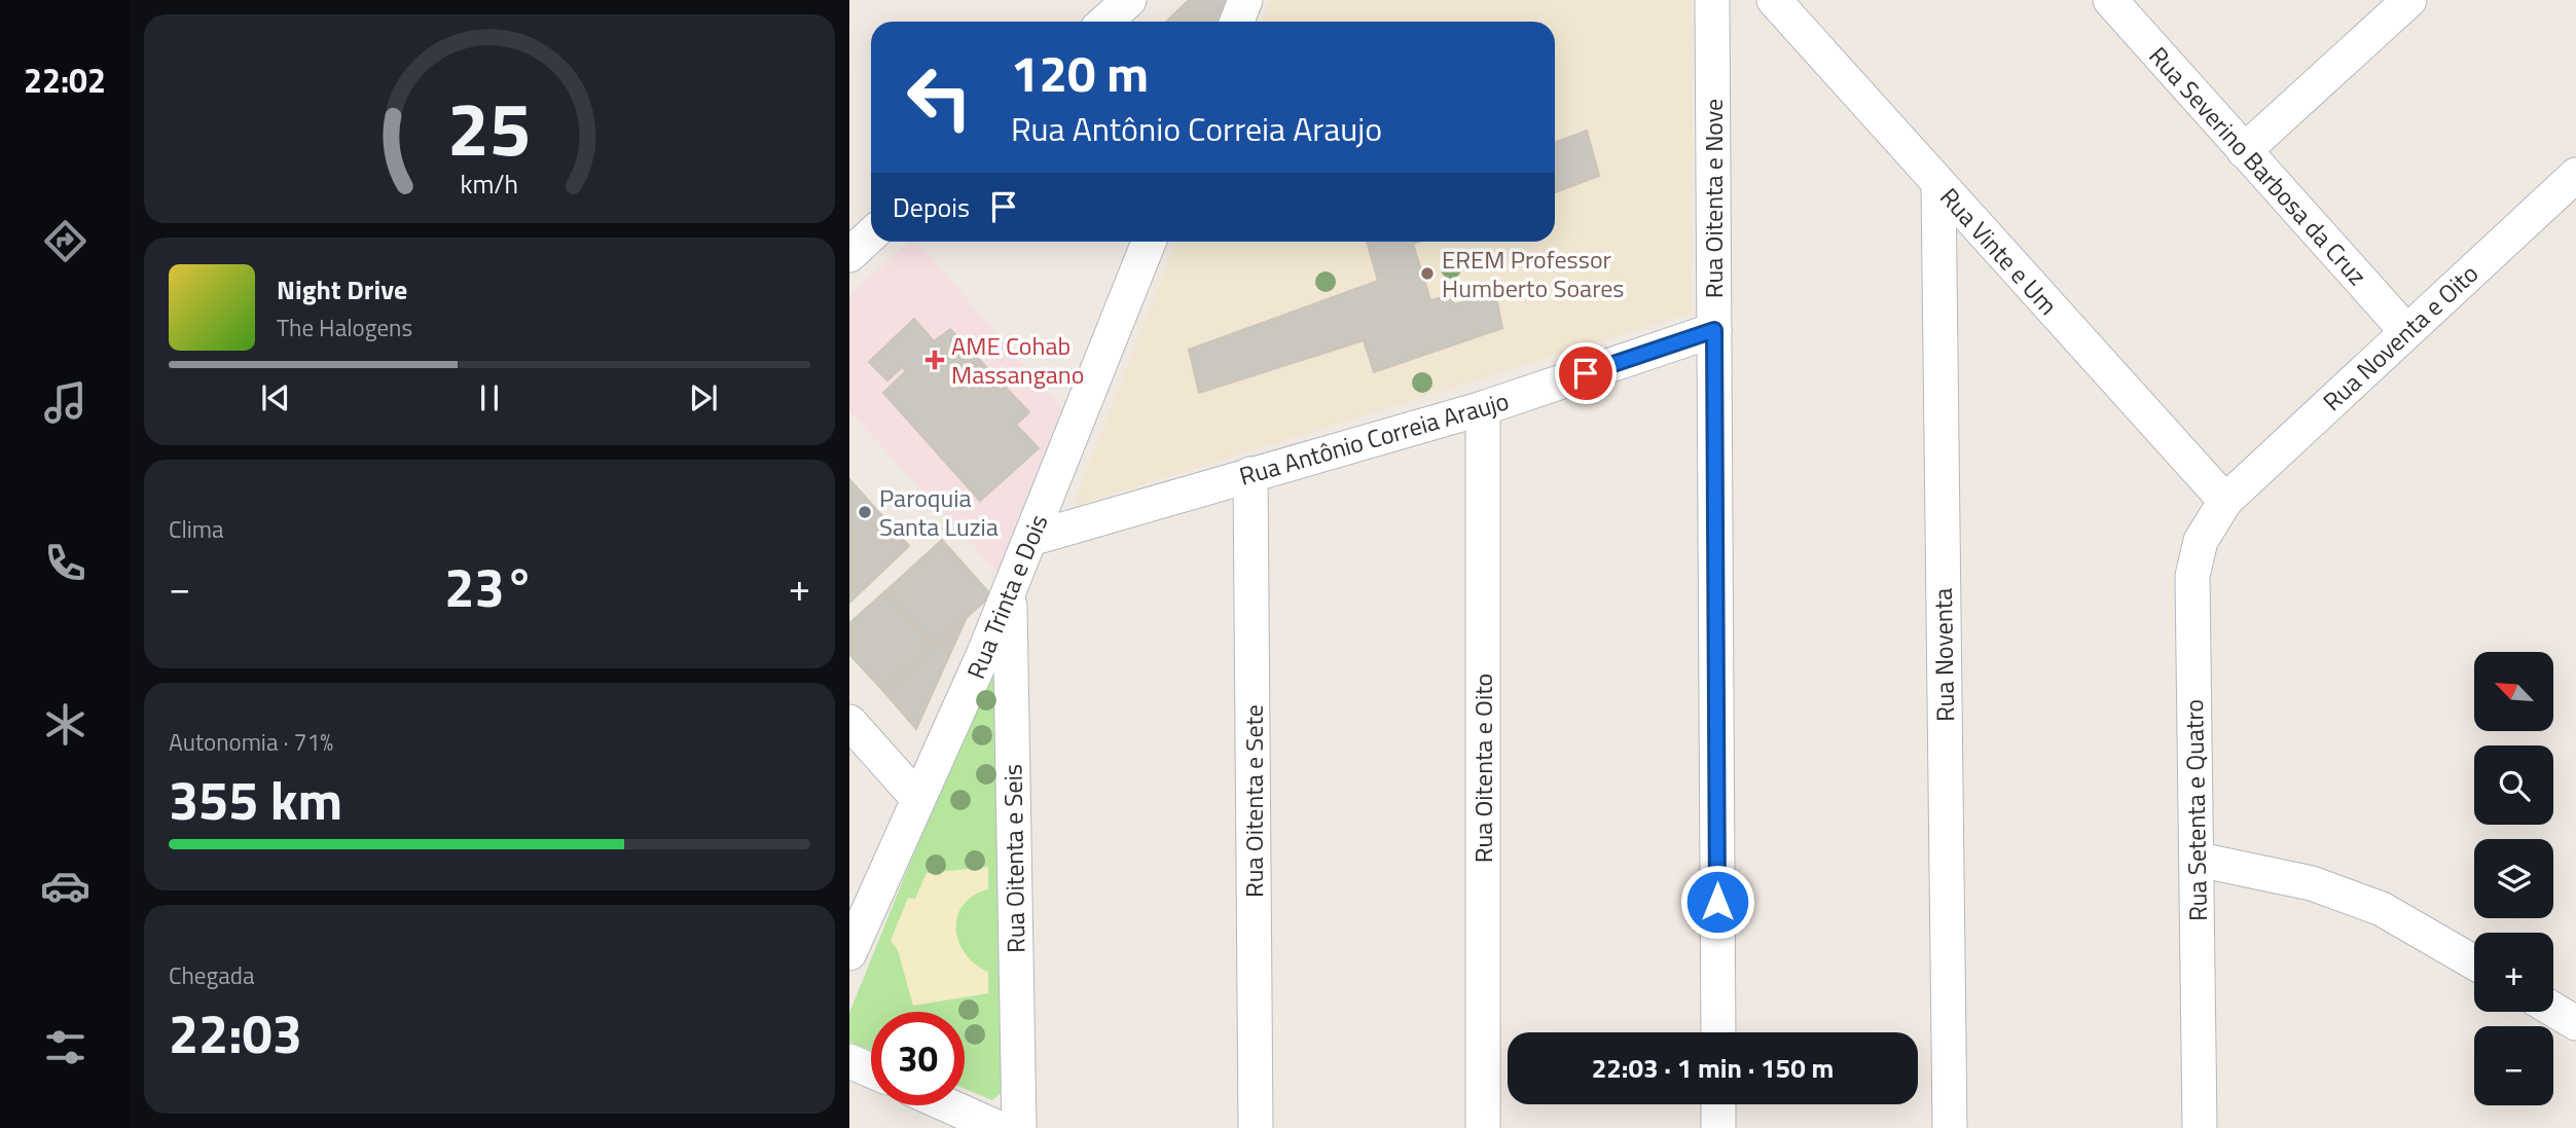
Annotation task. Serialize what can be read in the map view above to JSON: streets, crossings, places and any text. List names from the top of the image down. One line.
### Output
{"streets":{"street":["Rua Severino Barbosa da Cruz","Rua Oitenta e Nove","Rua Vinte e Um","Rua Noventa e Oito","Rua Antônio Correia Araujo","Rua Trinta e Dois","Rua Noventa","Rua Oitenta e Oito","Rua Oitenta e Sete","Rua Setenta e Quatro","Rua Oitenta e Seis"]},"crossings":[["Rua Severino Barbosa da Cruz","Rua Noventa e Oito"],["Rua Oitenta e Nove","Rua Antônio Correia Araujo"],["Rua Vinte e Um","Rua Noventa e Oito"],["Rua Vinte e Um","Rua Noventa"],["Rua Vinte e Um","Rua Setenta e Quatro"],["Rua Noventa e Oito","Rua Setenta e Quatro"],["Rua Antônio Correia Araujo","Rua Trinta e Dois"],["Rua Antônio Correia Araujo","Rua Oitenta e Oito"],["Rua Antônio Correia Araujo","Rua Oitenta e Sete"],["Rua Trinta e Dois","Rua Oitenta e Seis"]],"places":{"other":["EREM Professor Humberto Soares","Paroquia Santa Luzia"],"health":["AME Cohab Massangano"]},"north":"top left","page":{"tabs":"22:02","turn":["120 m","Rua Antônio Correia Araujo"],"then":"Depois","song":["Night Drive","The Halogens"],"tile":["Clima",["Autonomia · 71%","355 km"],["Chegada","22:03"]],"heat":["−","23°","+"],"map_buttons":["+","−"],"limit":"30","trip":"22:03 · 1 min · 150 m","gauge":["25","km/h"]}}
